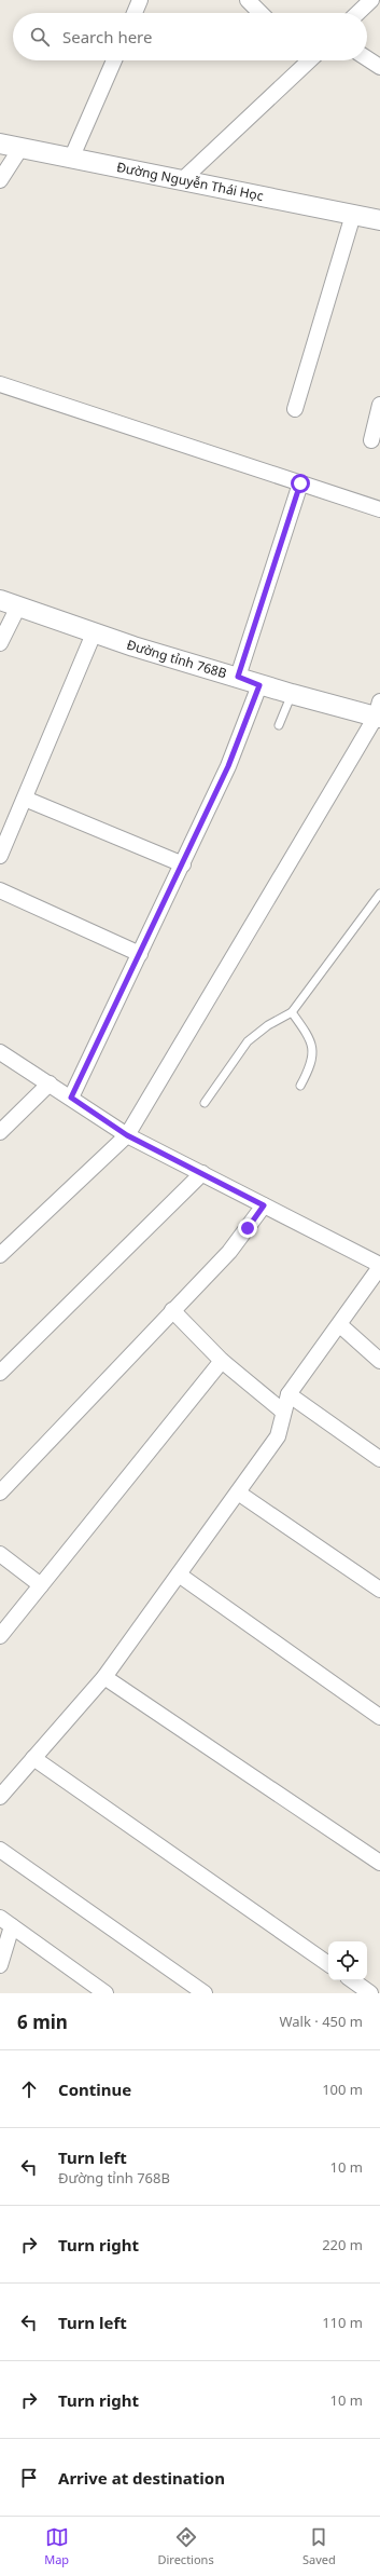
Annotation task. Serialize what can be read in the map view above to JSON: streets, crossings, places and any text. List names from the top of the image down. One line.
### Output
{"streets":{"street":["Đường Nguyễn Thái Học","Đường tỉnh 768B"]},"page":{"search":"Search here","heading":["6 min","Walk · 450 m"],"list":[["Continue","100 m"],["Turn left","Đường tỉnh 768B","10 m"],["Turn right","220 m"],["Turn left","110 m"],["Turn right","10 m"],"Arrive at destination"],"nav":["Map","Directions","Saved"]}}
